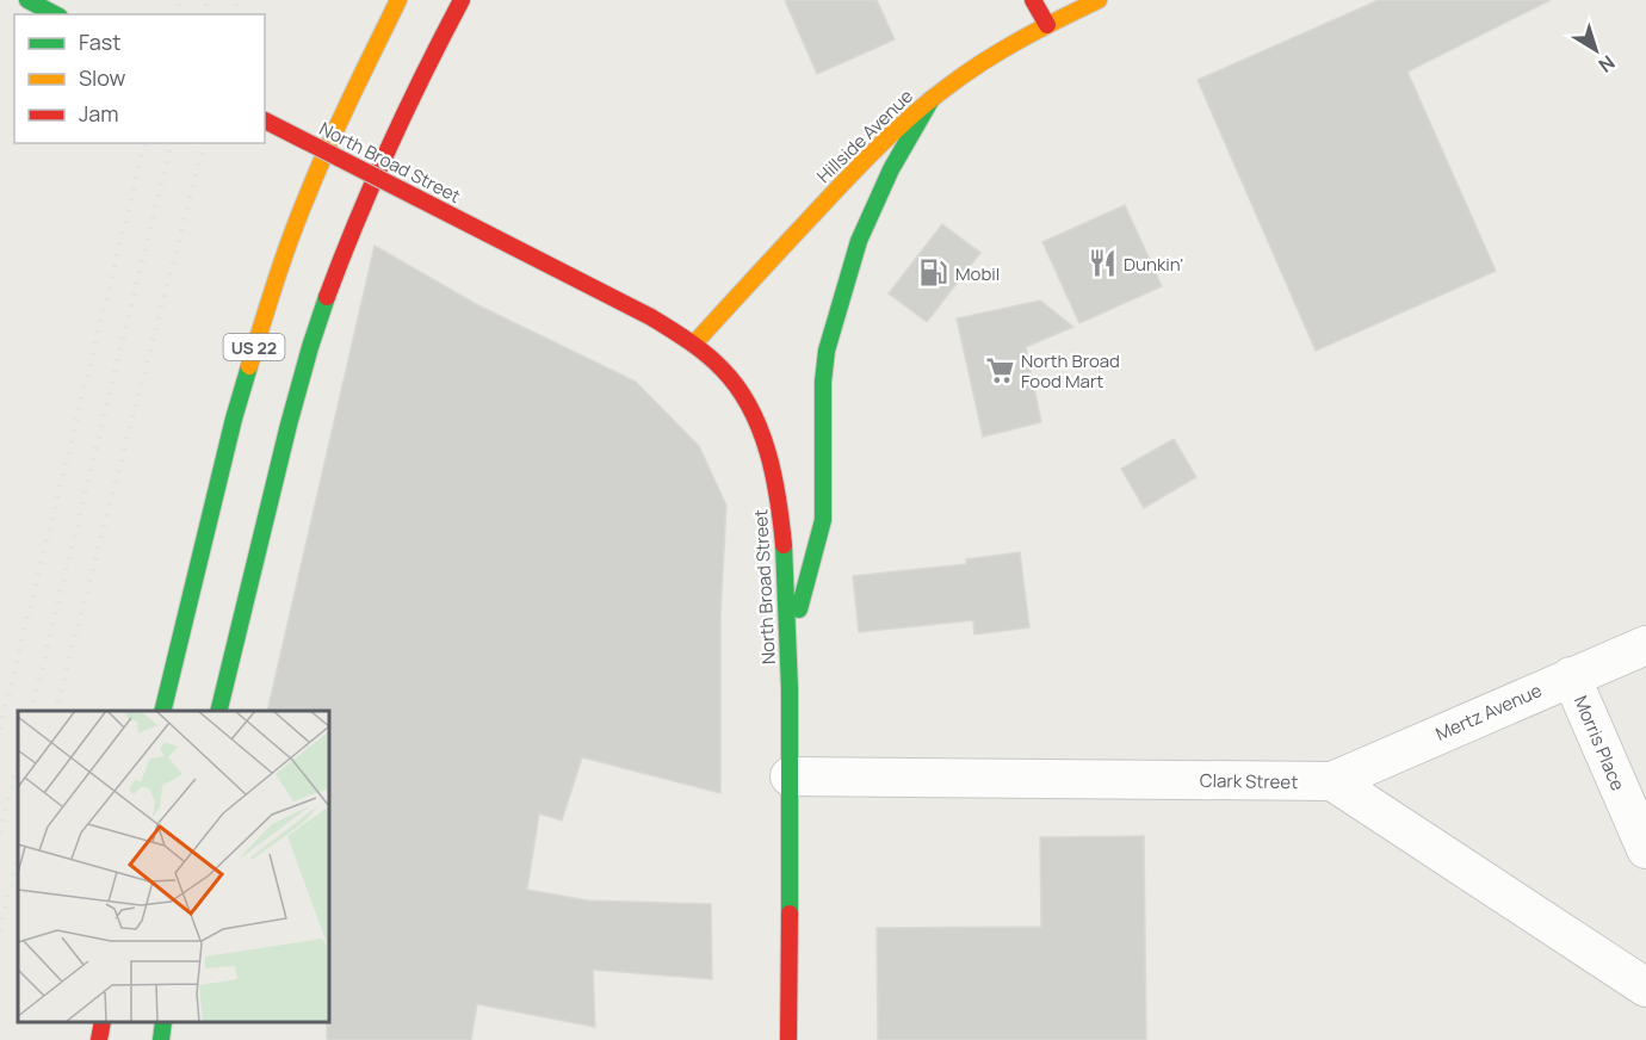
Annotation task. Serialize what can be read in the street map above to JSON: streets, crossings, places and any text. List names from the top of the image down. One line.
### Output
{"streets":{"main road":["Hillside Avenue","North Broad Street","US 22"],"street":["Mertz Avenue","Morris Place","Clark Street"]},"crossings":[["Hillside Avenue","North Broad Street"],["North Broad Street","Clark Street"],["Mertz Avenue","Morris Place"],["Mertz Avenue","Clark Street"]],"places":{"restaurant":["Dunkin'"],"fuel station":["Mobil"],"supermarket":["North Broad Food Mart"]},"legend":["Fast","Slow","Jam"],"north":"bottom right"}
